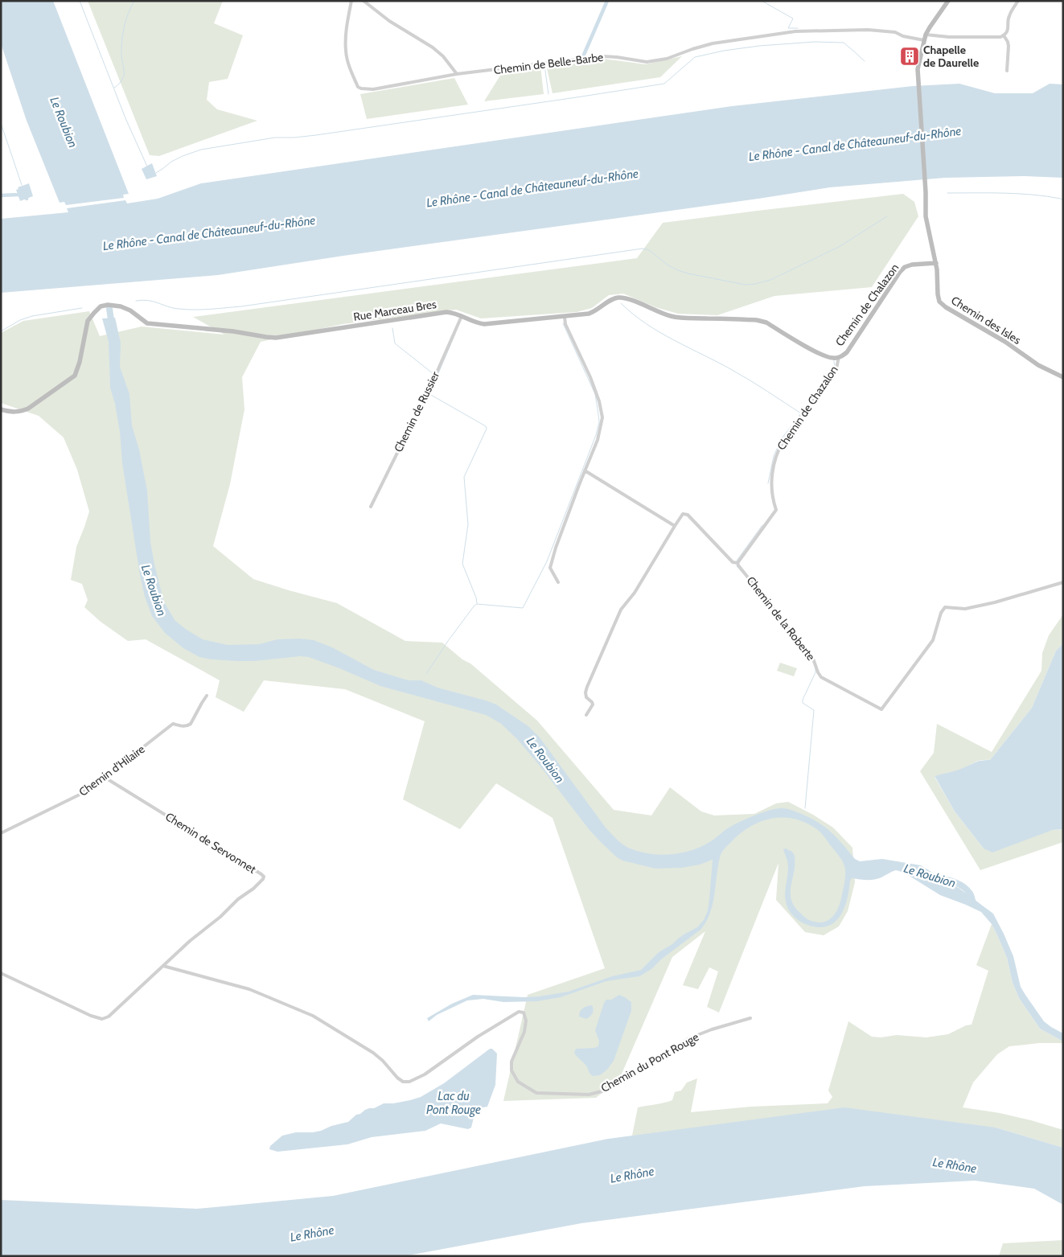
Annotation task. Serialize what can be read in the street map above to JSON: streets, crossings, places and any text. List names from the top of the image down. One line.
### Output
{"streets":{"street":["Chemin de Belle-Barbe","Chemin de Chalazon","Rue Marceau Bres","Chemin des Isles","Chemin de Chazalon","Chemin de Russier","Chemin de la Roberte","Chemin d'Hilaire","Chemin de Servonnet","Chemin du Pont Rouge"]},"crossings":[["Chemin de Belle-Barbe","Chemin des Isles"],["Chemin de Chalazon","Rue Marceau Bres"],["Chemin de Chalazon","Chemin des Isles"],["Chemin de Chalazon","Chemin de Chazalon"],["Rue Marceau Bres","Chemin de Chazalon"],["Rue Marceau Bres","Chemin de Russier"],["Chemin de Chazalon","Chemin de la Roberte"],["Chemin d'Hilaire","Chemin de Servonnet"],["Chemin de Servonnet","Chemin du Pont Rouge"]],"water":["Le Roubion","Le Rhône - Canal de Châteauneuf-du-Rhône","Lac du Pont Rouge","Le Rhône"],"places":{"building":["Chapelle de Daurelle"]}}
